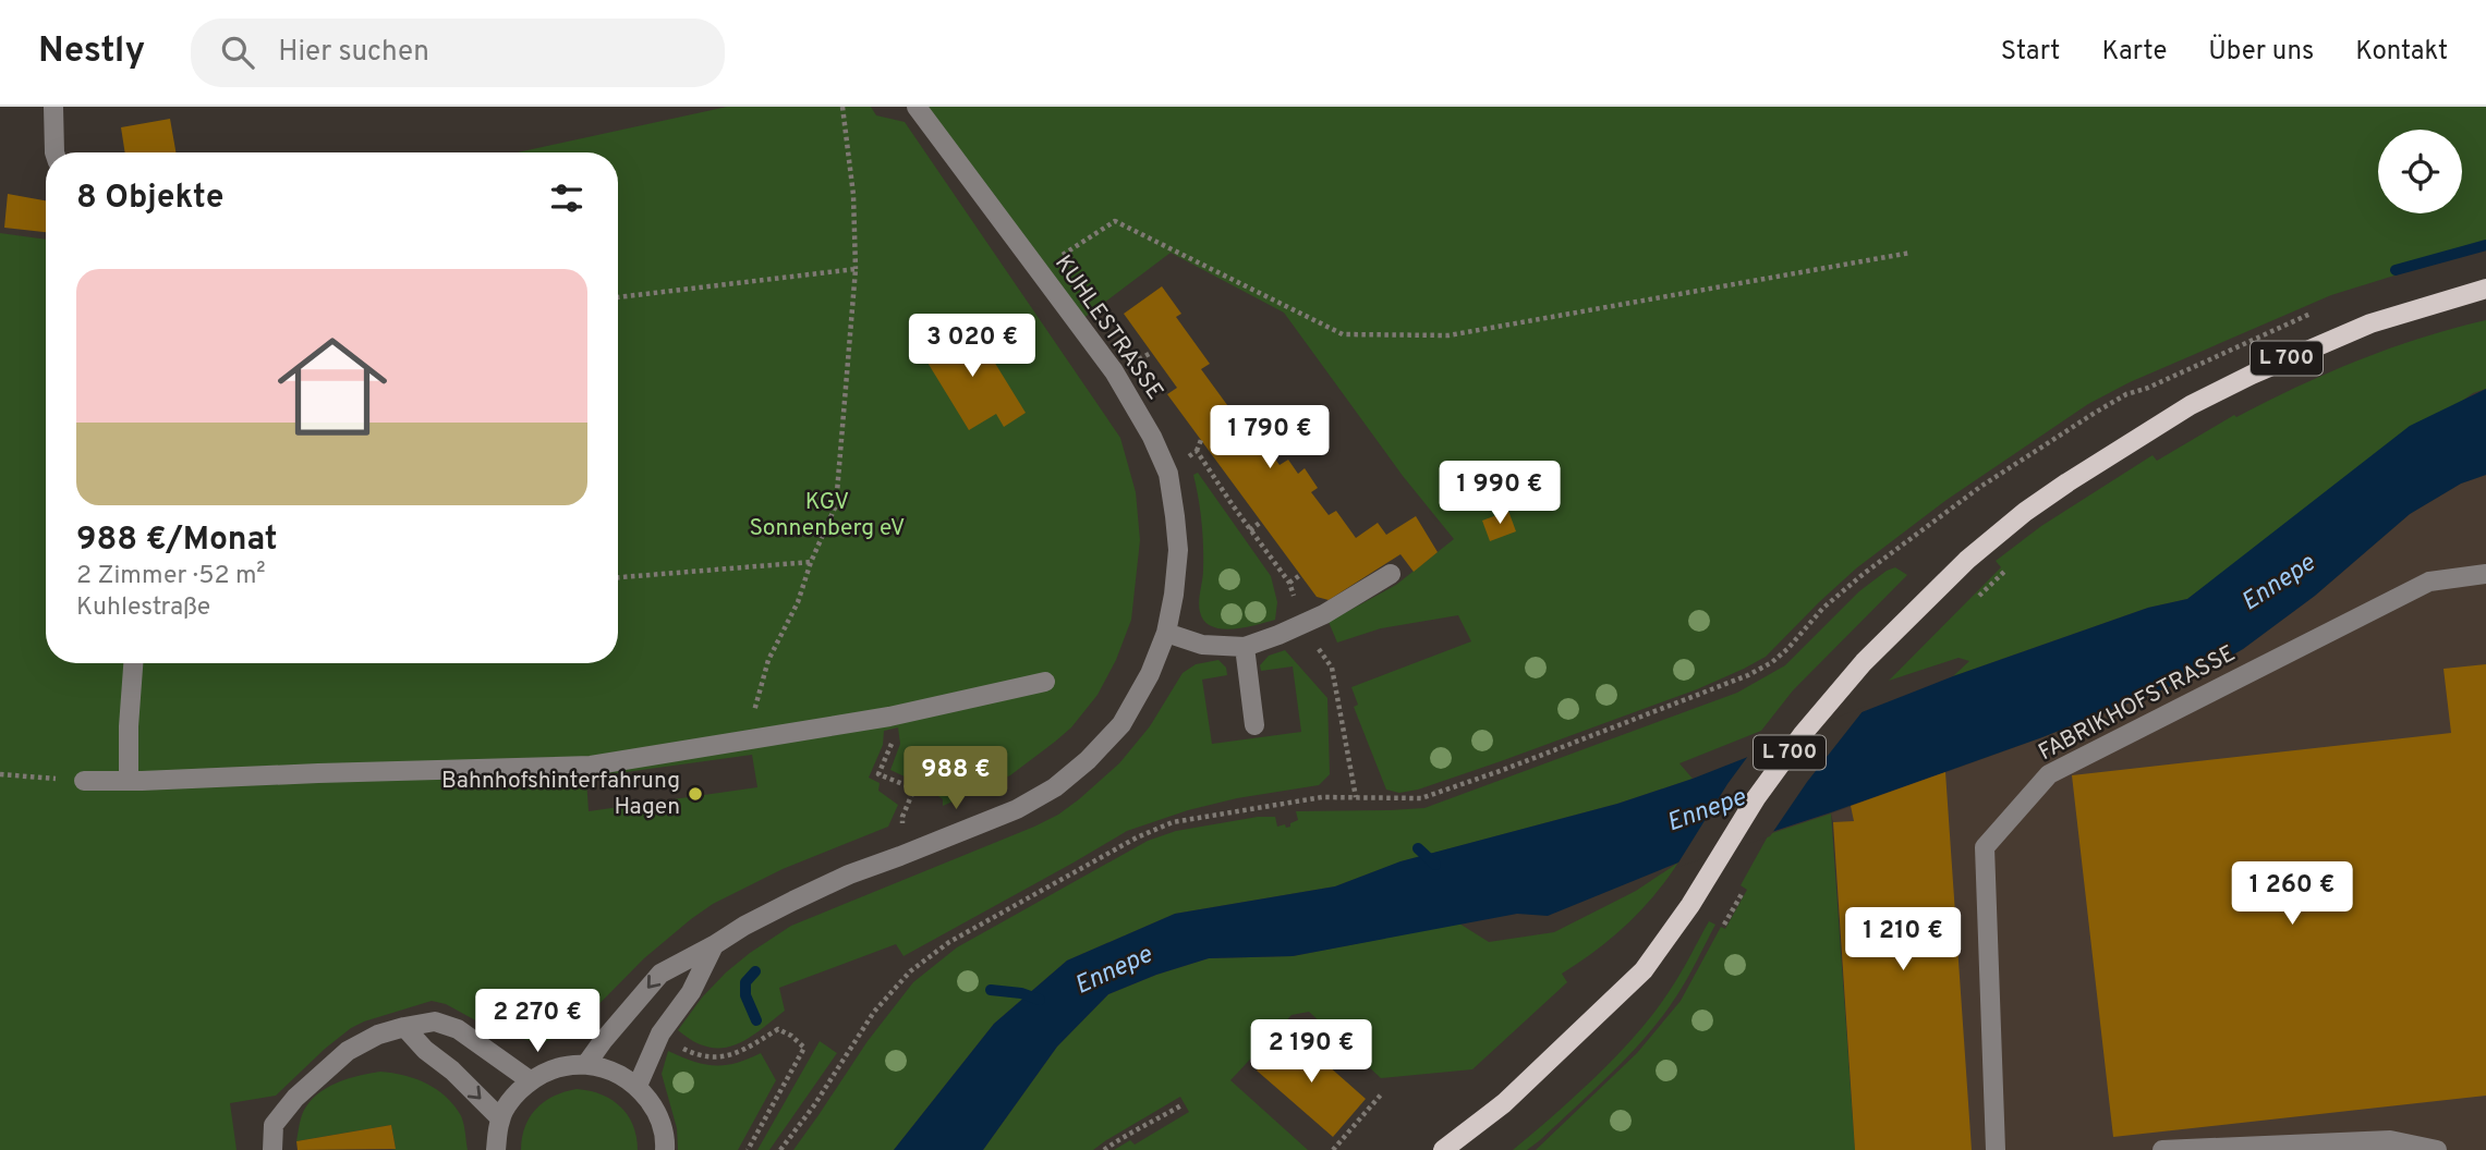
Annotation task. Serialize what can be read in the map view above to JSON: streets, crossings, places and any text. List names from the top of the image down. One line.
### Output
{"streets":{"main road":["L 700"],"street":["KUHLESTRASSE","FABRIKHOFSTRASSE"]},"water":["Ennepe"],"parks":["KGV Sonnenberg eV"],"places":["Bahnhofshinterfahrung Hagen"],"page":{"header":"Nestly","search":"Hier suchen","nav":["Start","Karte","Über uns","Kontakt"],"heading":"8 Objekte","list":[{"name":"988 €/Monat","note":"2 Zimmer · 52 m² · Kuhlestraße"}],"price":["3 020 €","1 790 €","1 990 €","988 €","1 260 €","1 210 €","2 270 €","2 190 €"]}}
